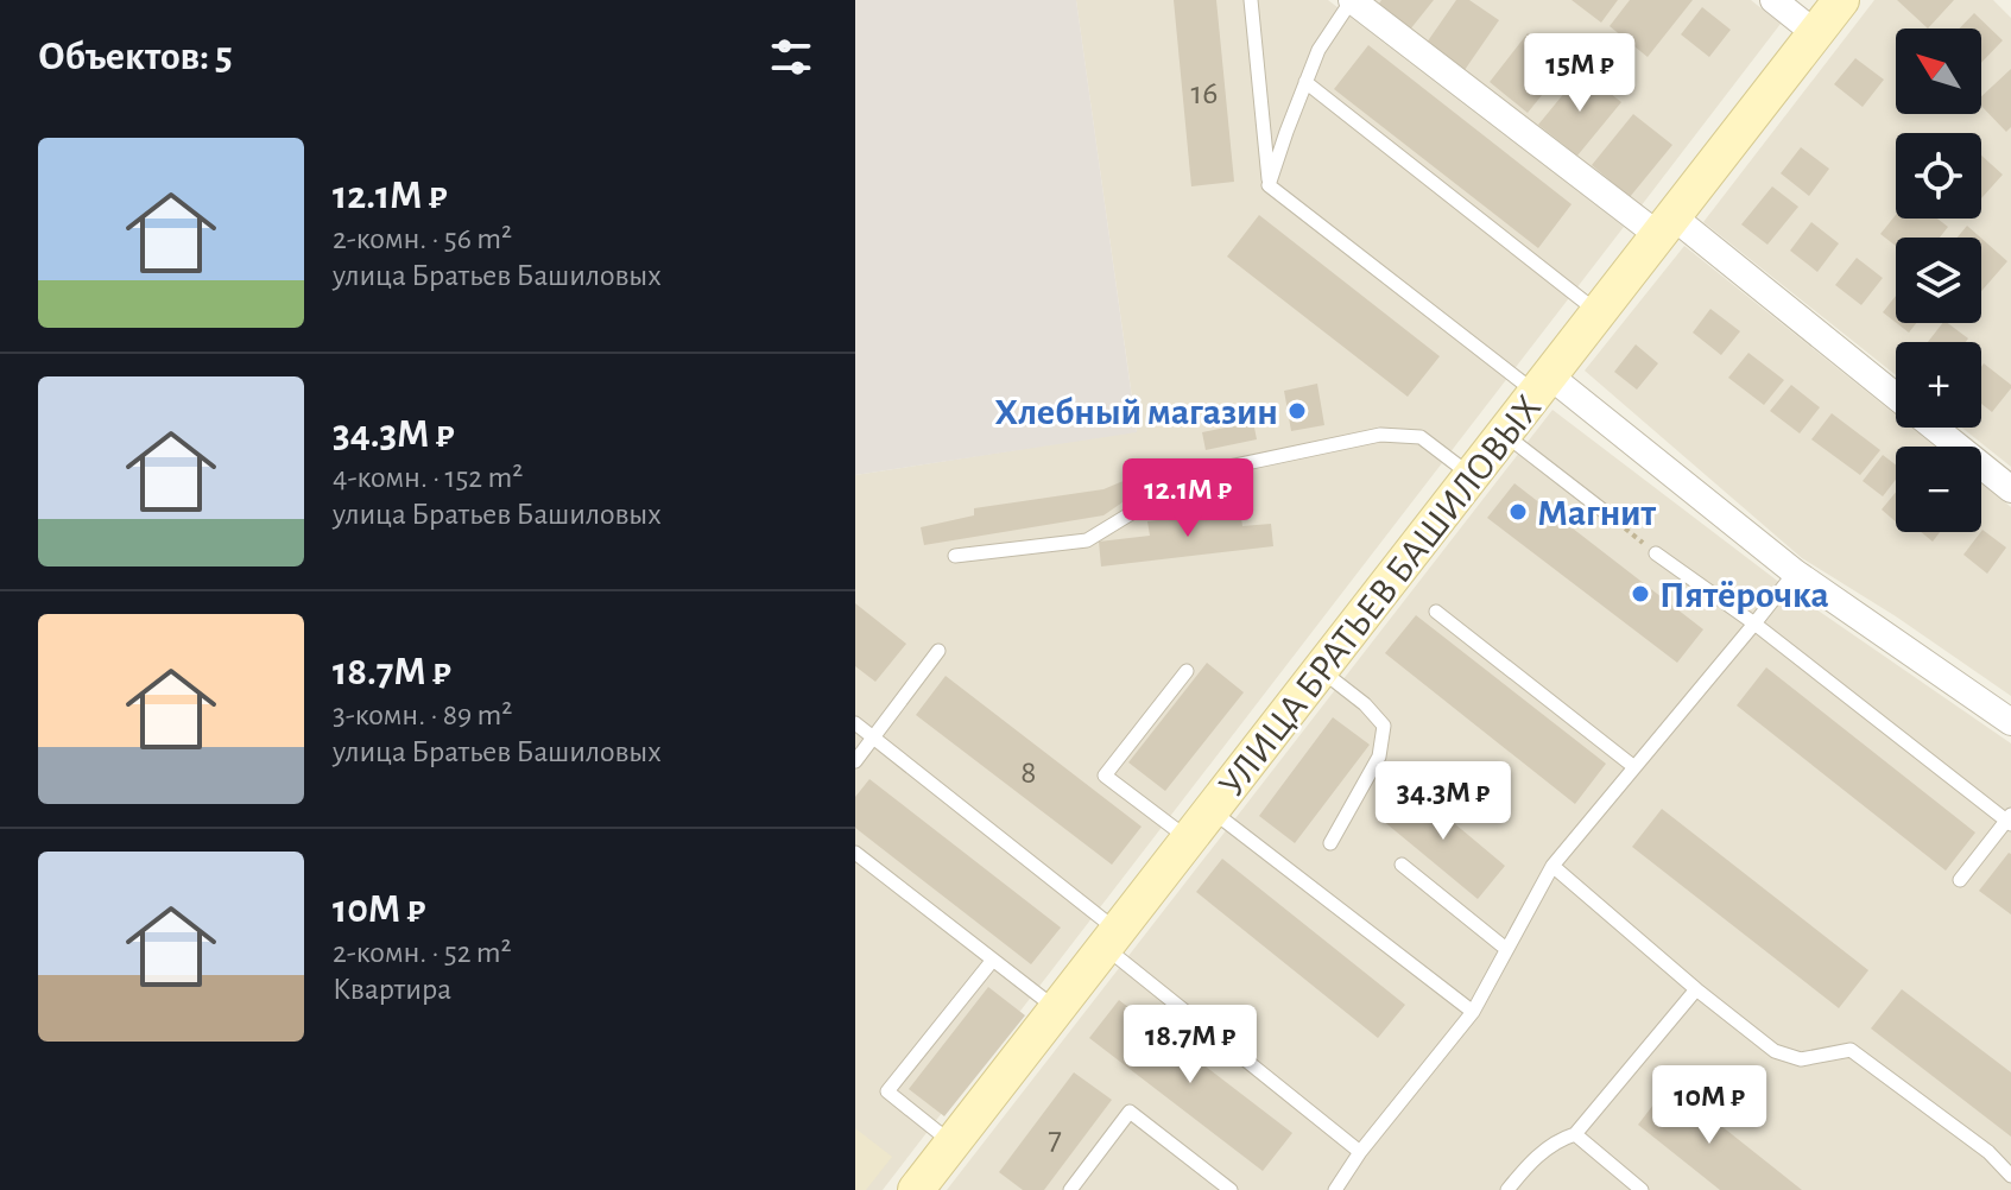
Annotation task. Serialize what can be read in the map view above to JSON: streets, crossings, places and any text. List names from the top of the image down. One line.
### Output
{"streets":{"street":["УЛИЦА БРАТЬЕВ БАШИЛОВЫХ"]},"places":["Хлебный магазин","Магнит","Пятёрочка"],"house_numbers":["16","8","7"],"north":"top left","page":{"heading":"Объектов: 5","map_buttons":["+","−"],"price":["15M ₽","12.1M ₽","34.3M ₽","18.7M ₽","10M ₽"],"list":[{"name":"12.1M ₽","note":"2-комн. · 56 m² · улица Братьев Башиловых"},{"name":"34.3M ₽","note":"4-комн. · 152 m² · улица Братьев Башиловых"},{"name":"18.7M ₽","note":"3-комн. · 89 m² · улица Братьев Башиловых"},{"name":"10M ₽","note":"2-комн. · 52 m² · Квартира"}]}}
